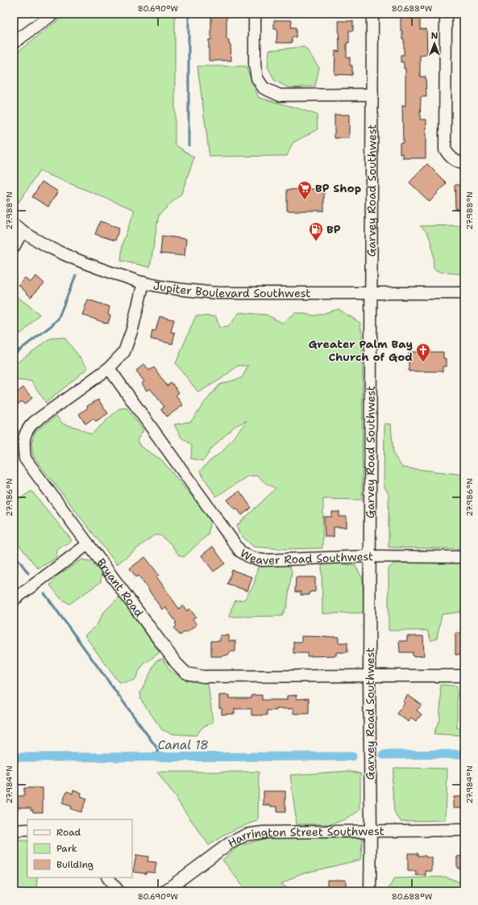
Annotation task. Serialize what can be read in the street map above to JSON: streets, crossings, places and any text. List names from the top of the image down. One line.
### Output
{"streets":{"street":["Garvey Road Southwest","Jupiter Boulevard Southwest","Weaver Road Southwest","Bryant Road","Harrington Street Southwest"]},"crossings":[["Garvey Road Southwest","Jupiter Boulevard Southwest"],["Garvey Road Southwest","Weaver Road Southwest"],["Garvey Road Southwest","Bryant Road"],["Garvey Road Southwest","Harrington Street Southwest"],["Jupiter Boulevard Southwest","Bryant Road"],["Weaver Road Southwest","Bryant Road"]],"water":["Canal 18"],"places":{"supermarket":["BP Shop"],"fuel station":["BP"],"church":["Greater Palm Bay Church of God"]},"legend":["Road","Park","Building"],"north":"top","coordinates":["80.690°W","80.688°W","27.988°N","27.986°N","27.984°N"]}
